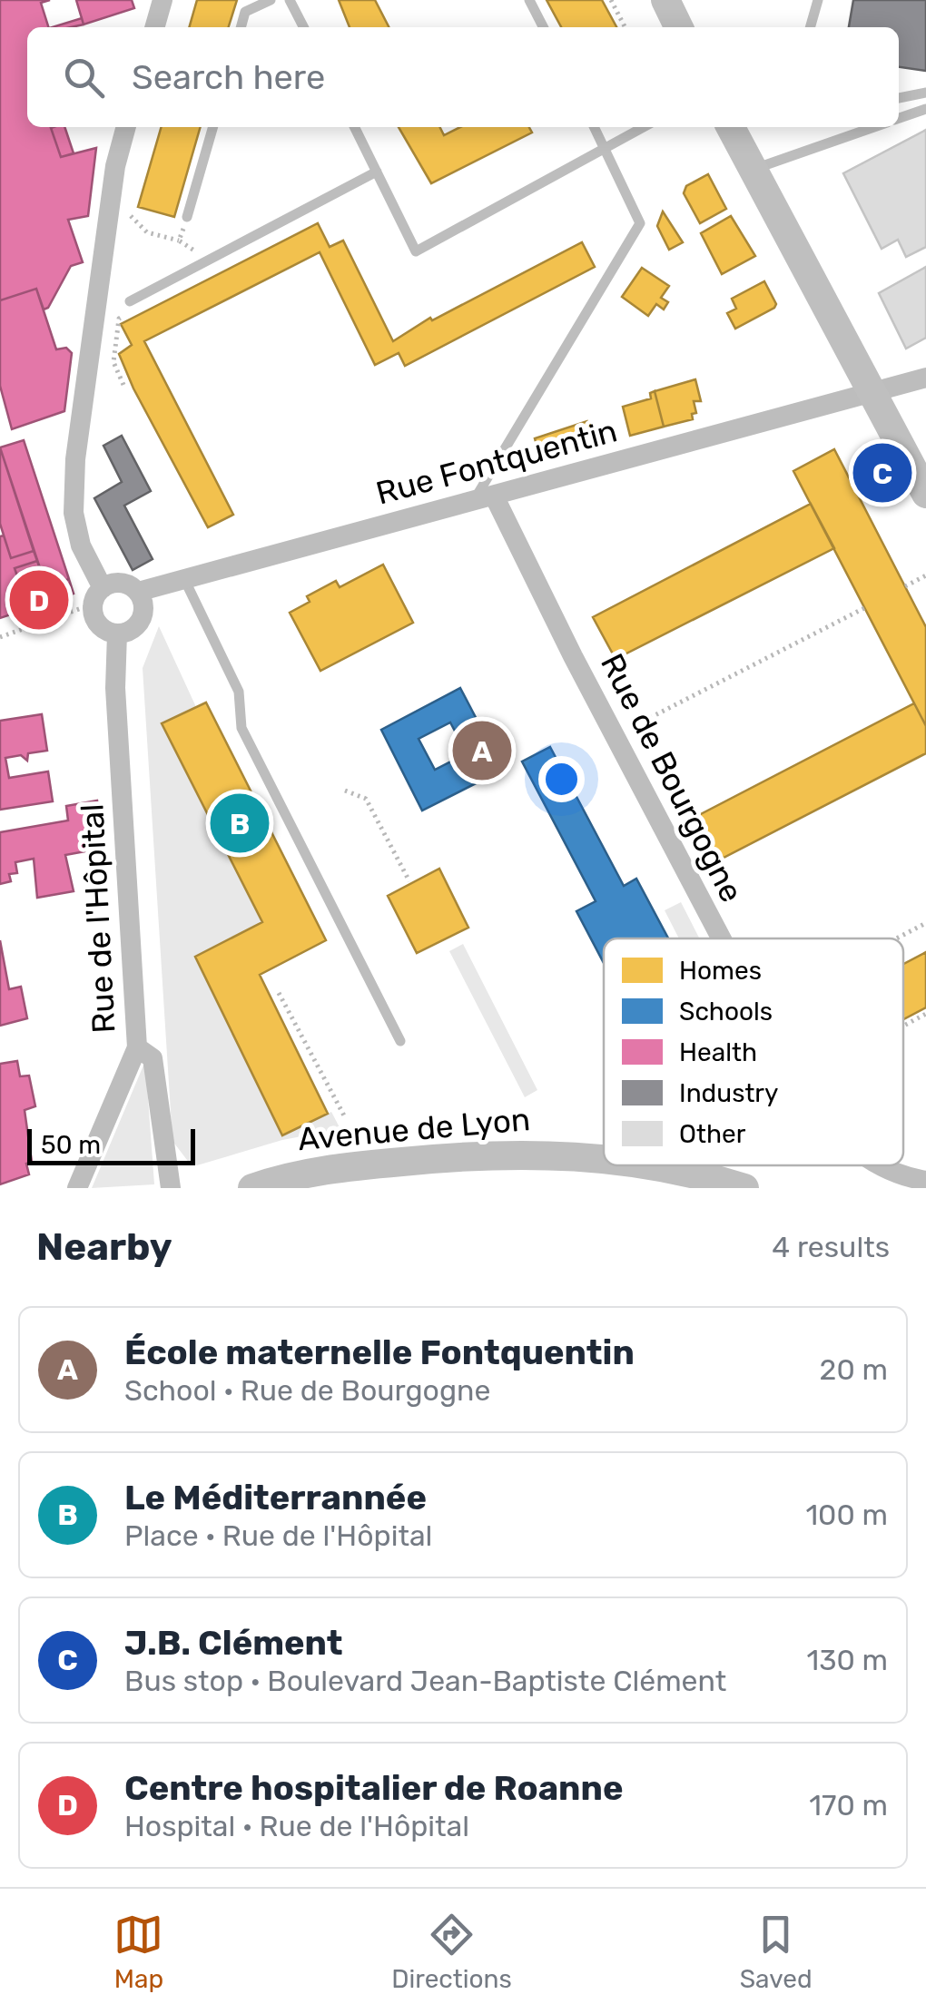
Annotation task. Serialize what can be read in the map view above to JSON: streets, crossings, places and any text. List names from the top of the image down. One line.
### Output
{"streets":{"main road":["Avenue de Lyon"],"street":["Rue Fontquentin","Rue de Bourgogne","Rue de l'Hôpital"]},"crossings":[["Rue Fontquentin","Rue de Bourgogne"],["Rue Fontquentin","Rue de l'Hôpital"]],"legend":["Homes","Schools","Health","Industry","Other"],"scale_bar":"50 m","page":{"search":"Search here","pins":["C","D","A","B"],"scale":"50 m","heading":["Nearby","4 results"],"list":[{"mark":"A","name":"École maternelle Fontquentin","note":"School · Rue de Bourgogne","value":"20 m"},{"mark":"B","name":"Le Méditerrannée","note":"Place · Rue de l'Hôpital","value":"100 m"},{"mark":"C","name":"J.B. Clément","note":"Bus stop · Boulevard Jean-Baptiste Clément","value":"130 m"},{"mark":"D","name":"Centre hospitalier de Roanne","note":"Hospital · Rue de l'Hôpital","value":"170 m"}],"nav":["Map","Directions","Saved"]}}
